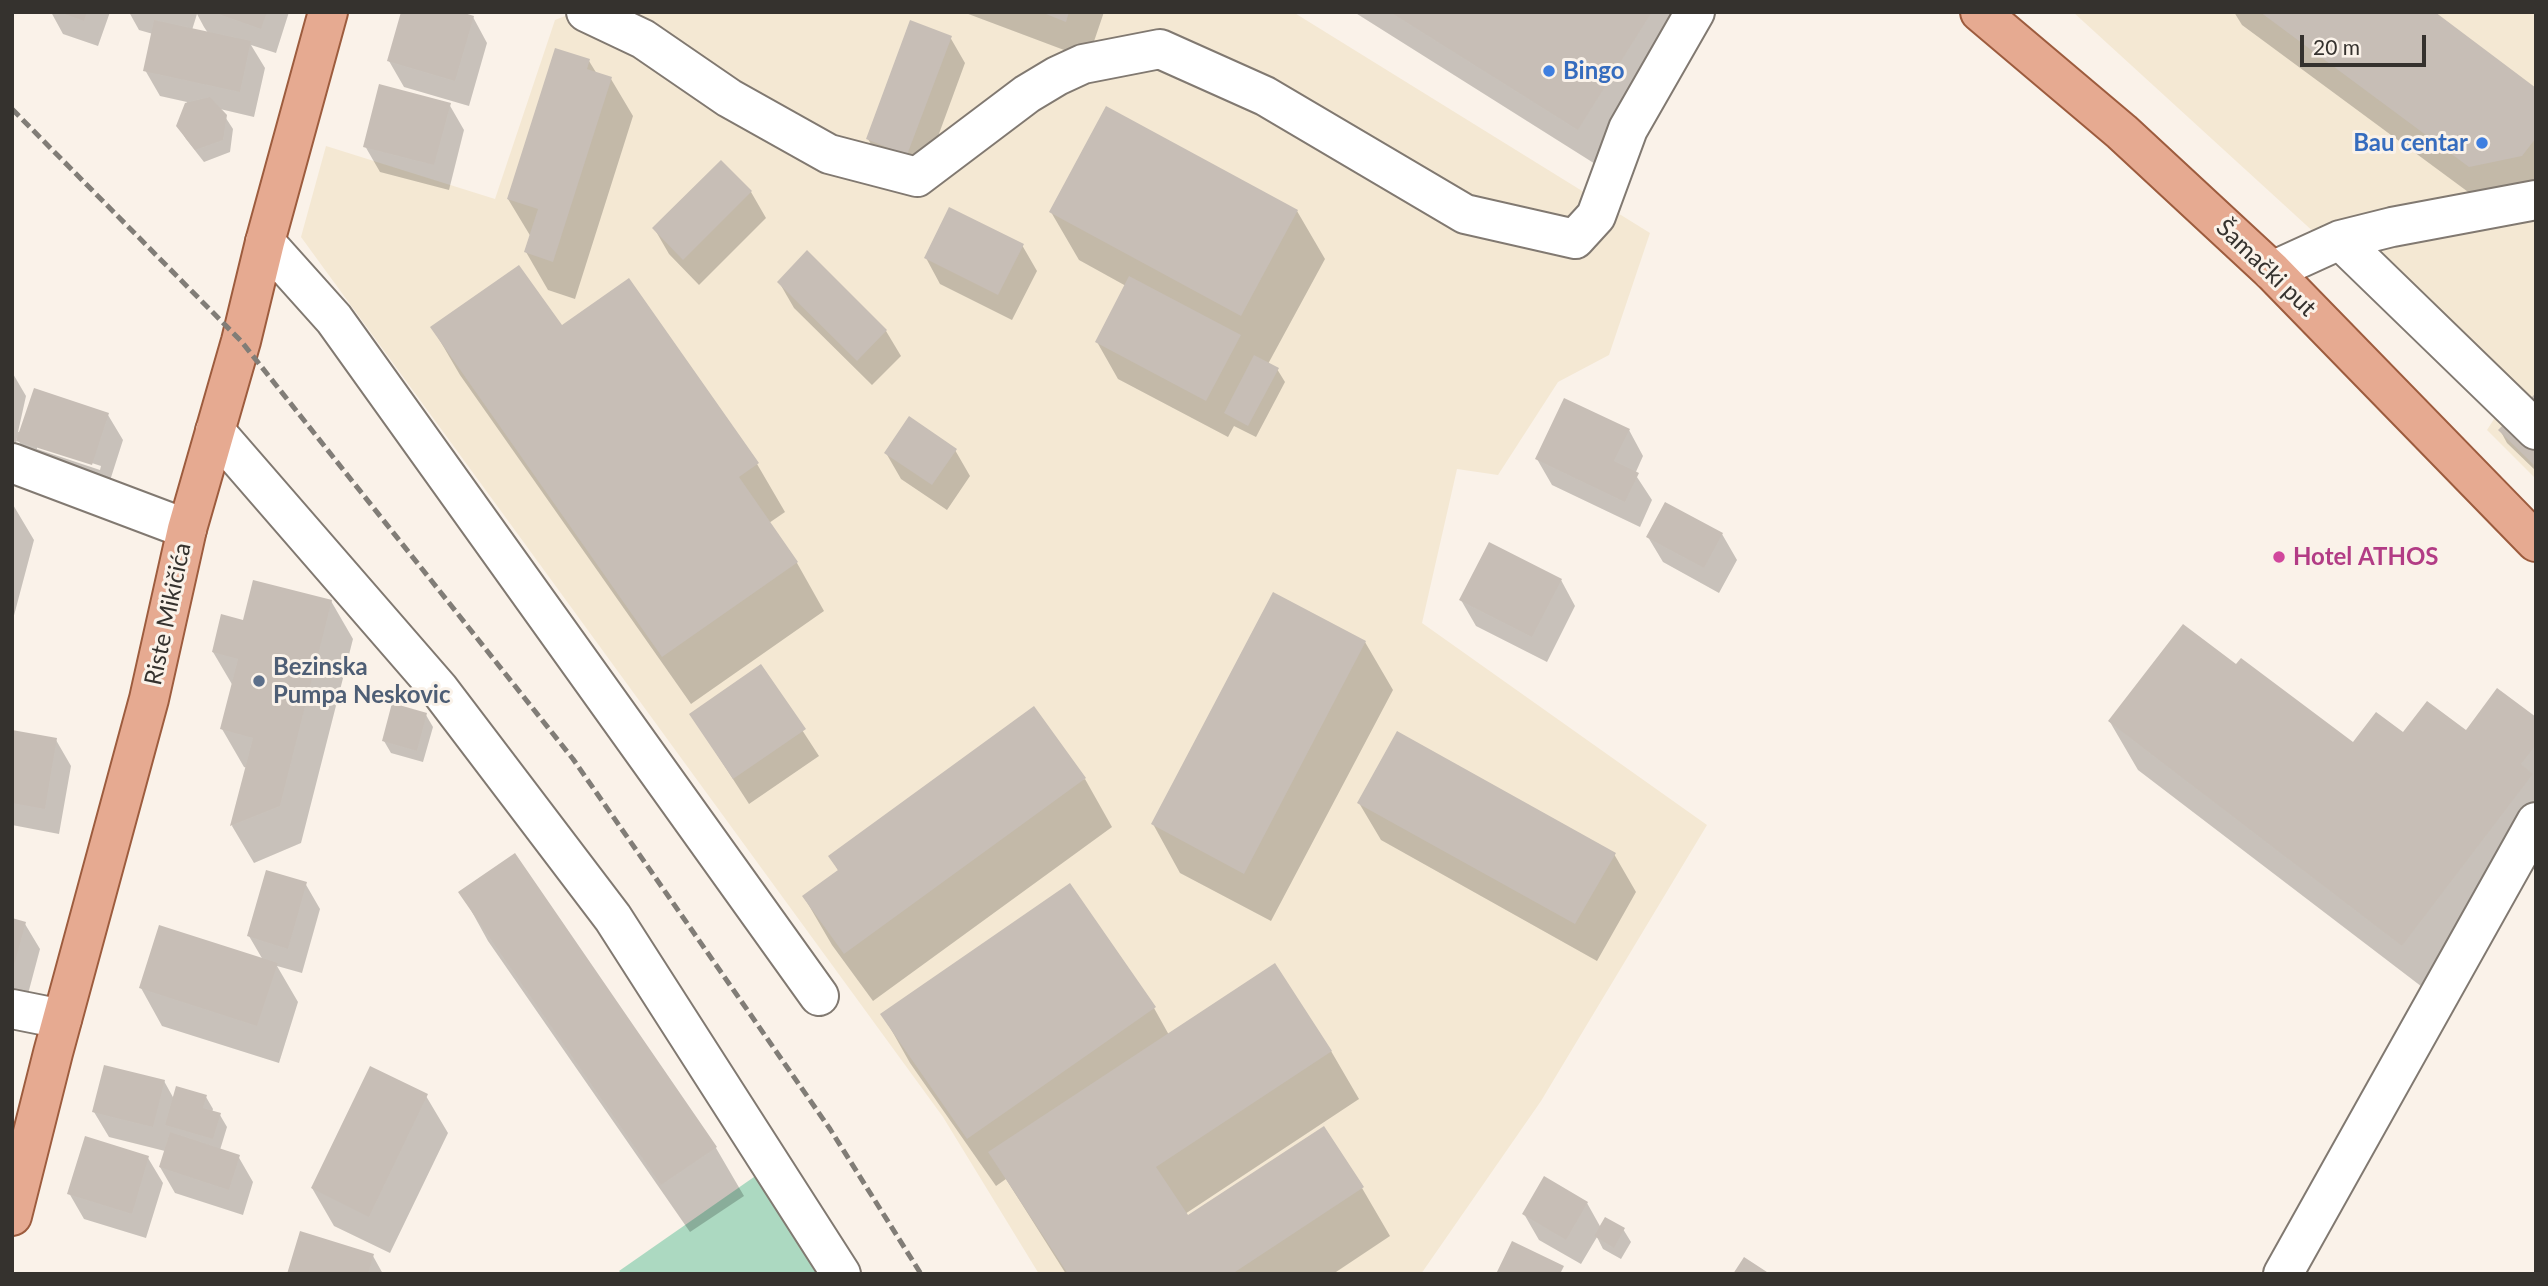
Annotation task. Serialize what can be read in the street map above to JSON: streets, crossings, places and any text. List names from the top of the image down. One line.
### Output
{"streets":{"main road":["Šamački put","Riste Mikičića"]},"places":["Bingo","Bau centar","Hotel ATHOS","Bezinska Pumpa Neskovic"],"scale_bar":"20 m"}
